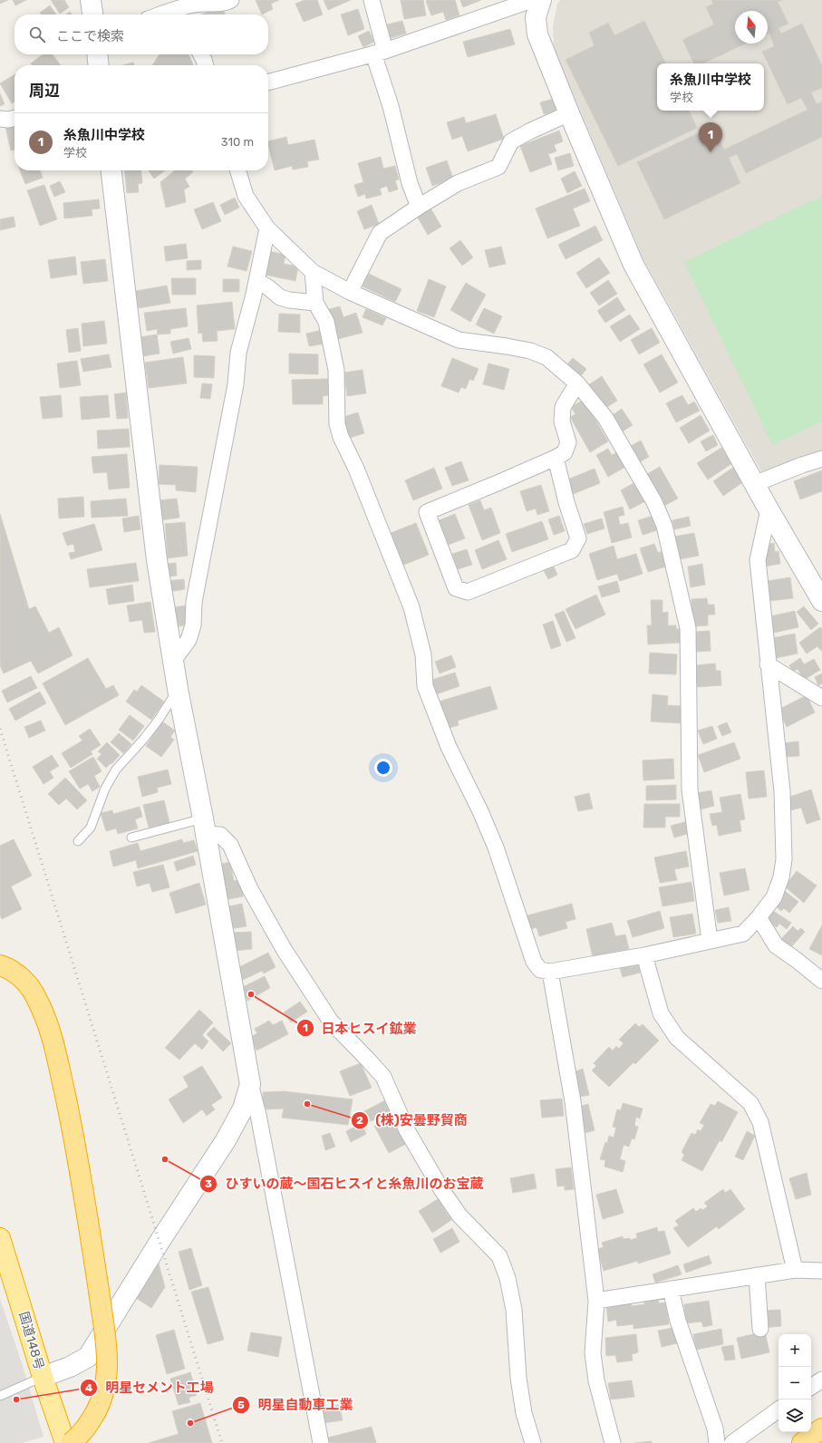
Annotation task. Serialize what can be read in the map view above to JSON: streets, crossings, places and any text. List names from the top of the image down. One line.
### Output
{"streets":{"highway":["国道148号"]},"places":["日本ヒスイ鉱業","(株)安曇野貿商","ひすいの蔵～国石ヒスイと糸魚川のお宝蔵","明星セメント工場","明星自動車工業"],"north":"top","page":{"search":"ここで検索","popup":["糸魚川中学校","学校"],"heading":"周辺","list":[{"mark":"1","name":"糸魚川中学校","note":"学校","value":"310 m"}],"pins":"1","map_buttons":["+","−"]}}
